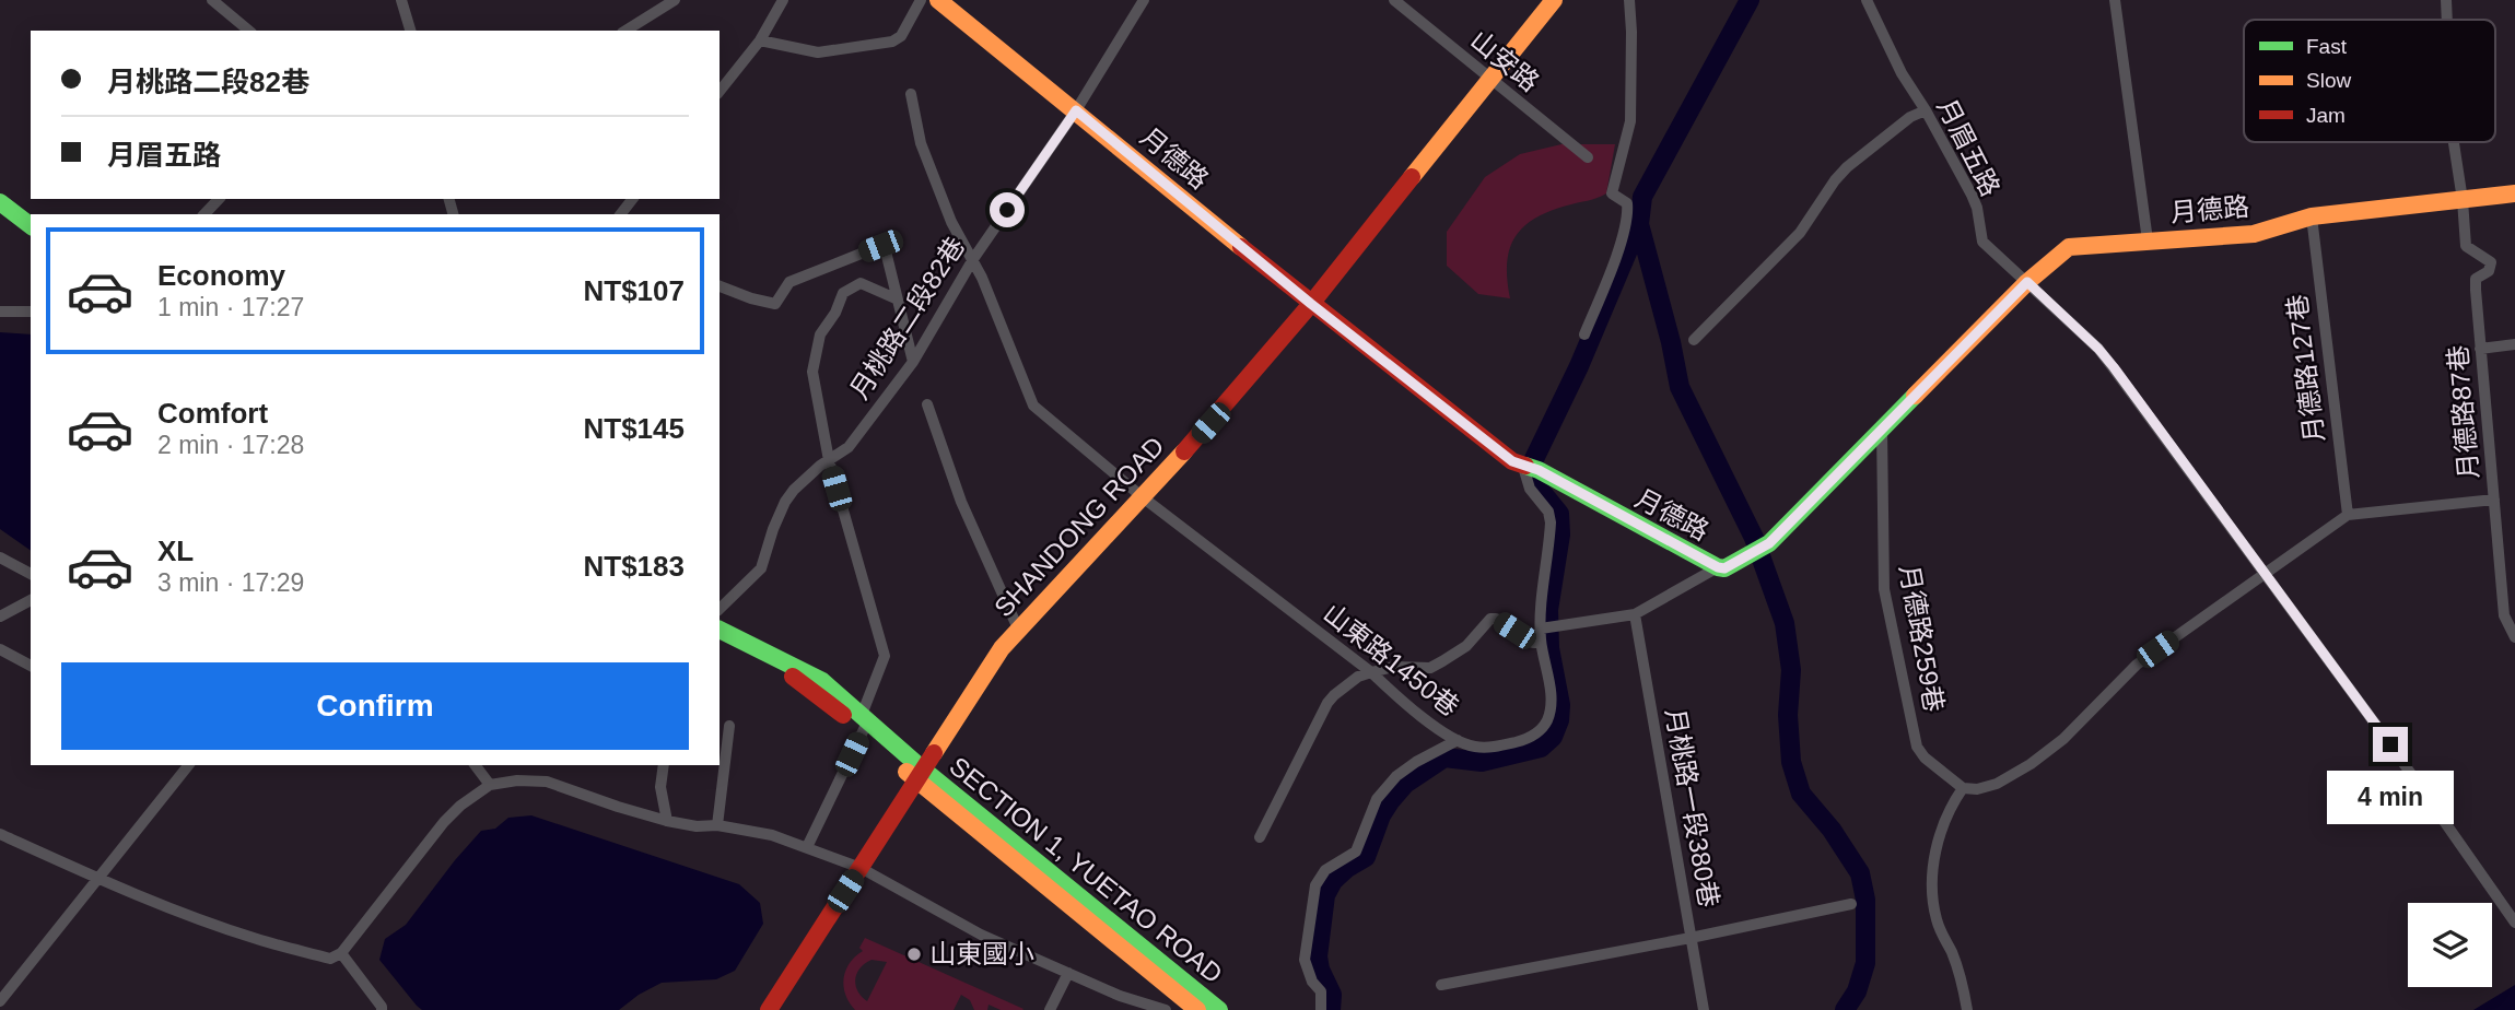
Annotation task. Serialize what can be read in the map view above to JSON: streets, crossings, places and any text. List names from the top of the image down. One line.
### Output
{"streets":{"street":["山安路","月眉五路","月德路","月桃路二段82巷","月德路127巷","月德路87巷","SHANDONG ROAD","月德路259巷","山東路1450巷","月桃路一段380巷","SECTION 1, YUETAO ROAD"]},"crossings":[["山安路","SHANDONG ROAD"],["月眉五路","月德路"],["月德路","月桃路二段82巷"],["月德路","月德路127巷"],["月德路","月德路87巷"],["月德路","SHANDONG ROAD"],["月德路","月德路259巷"],["月德路","山東路1450巷"],["月桃路二段82巷","山東路1450巷"],["SHANDONG ROAD","山東路1450巷"],["SHANDONG ROAD","SECTION 1, YUETAO ROAD"]],"places":["山東國小"],"legend":["Fast","Slow","Jam"],"page":{"banner":["月桃路二段82巷","月眉五路"],"list":[{"name":"Economy","note":"1 min · 17:27","value":"NT$107"},{"name":"Comfort","note":"2 min · 17:28","value":"NT$145"},{"name":"XL","note":"3 min · 17:29","value":"NT$183"}],"buttons":"Confirm","bubble":"4 min"}}
